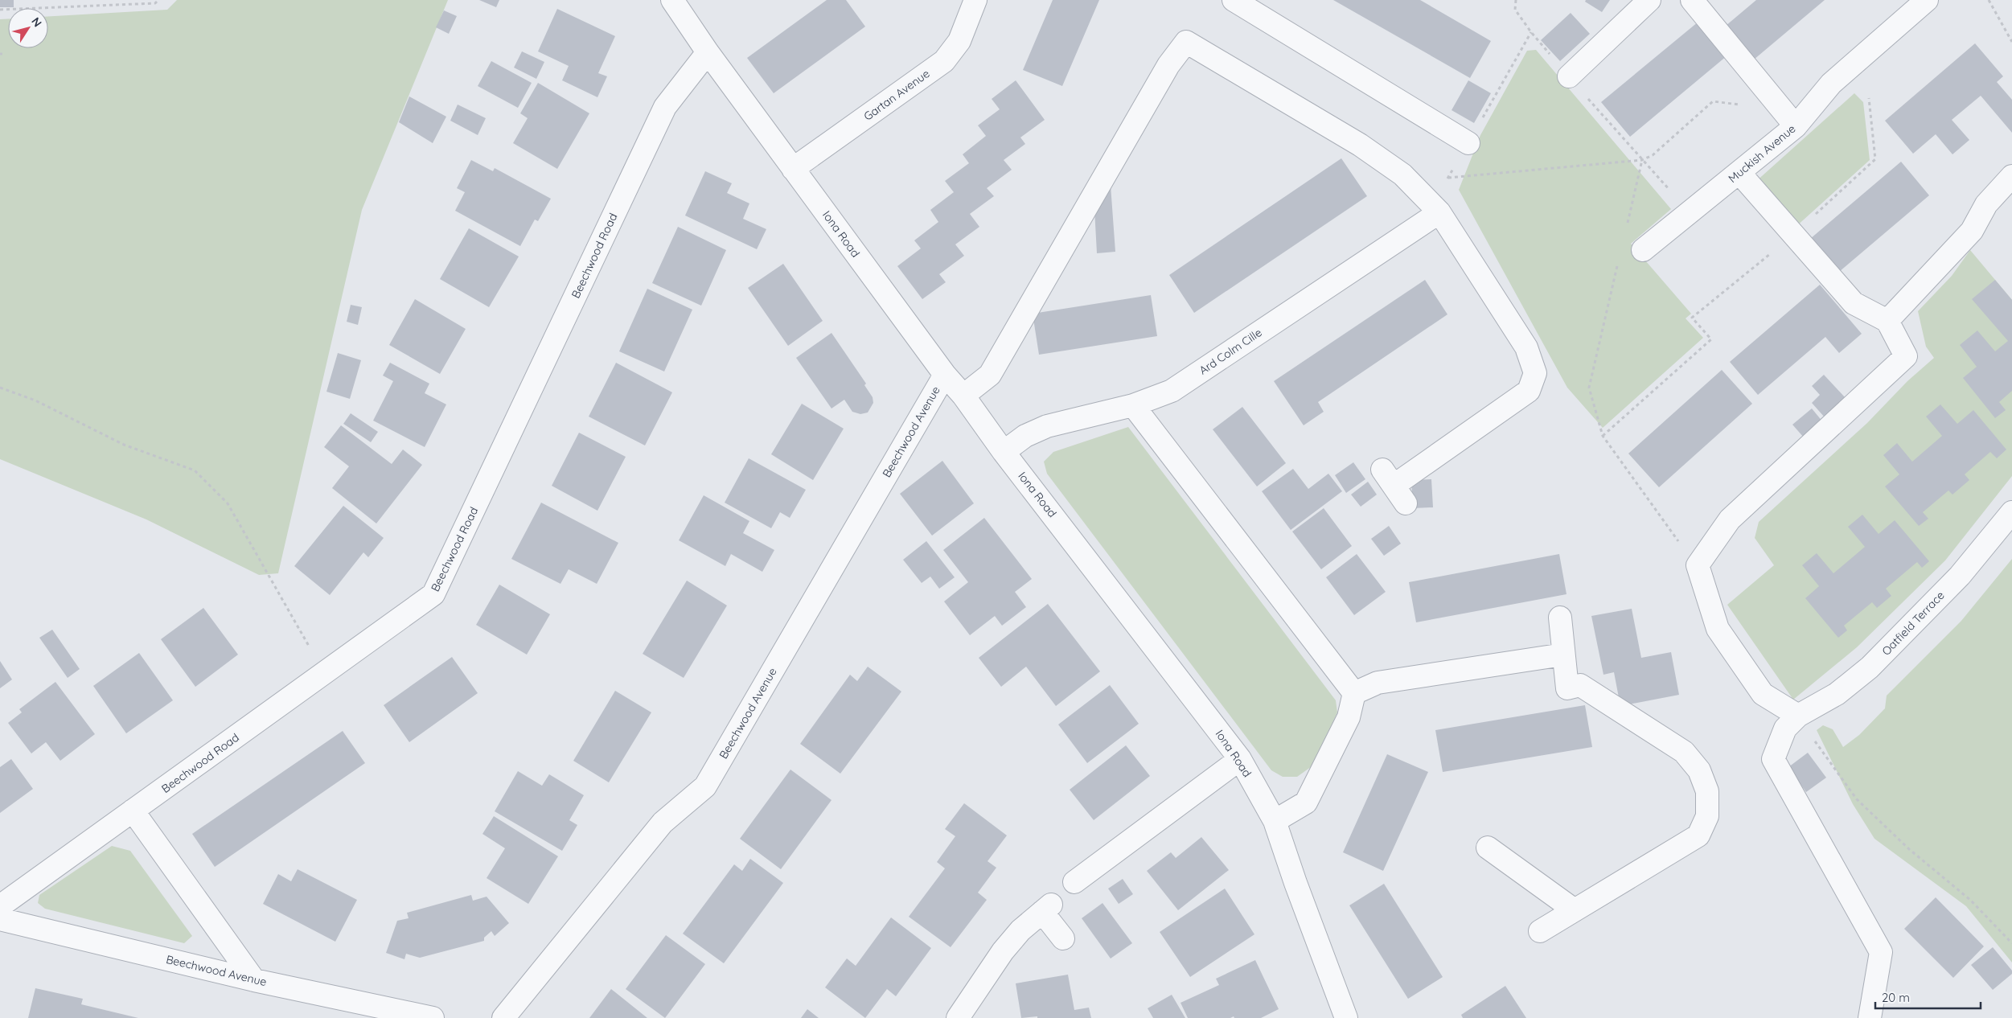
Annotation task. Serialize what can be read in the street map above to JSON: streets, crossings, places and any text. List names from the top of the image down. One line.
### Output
{"streets":{"street":["Gartan Avenue","Muckish Avenue","Iona Road","Beechwood Road","Ard Colm Cille","Beechwood Avenue","Oatfield Terrace"]},"crossings":[["Gartan Avenue","Iona Road"],["Iona Road","Beechwood Road"],["Iona Road","Ard Colm Cille"],["Iona Road","Beechwood Avenue"]],"scale_bar":"20 m","north":"top right"}
